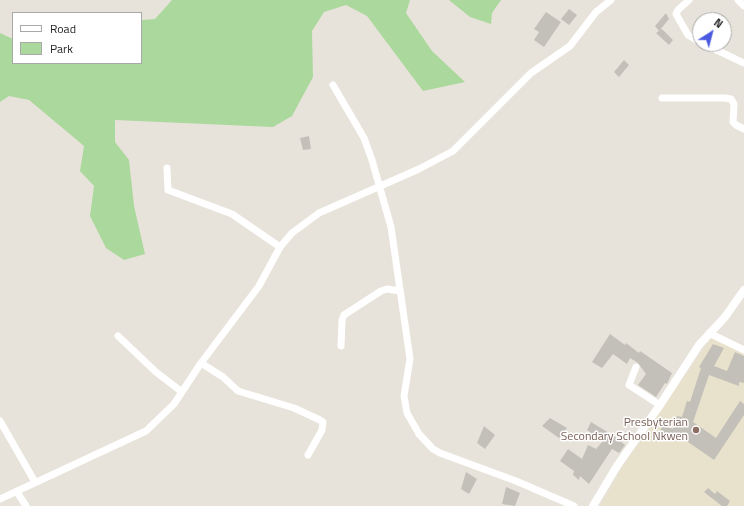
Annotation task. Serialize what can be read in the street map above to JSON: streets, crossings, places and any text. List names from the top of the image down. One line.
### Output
{"places":["Presbyterian Secondary School Nkwen"],"legend":["Road","Park"],"north":"top right"}
